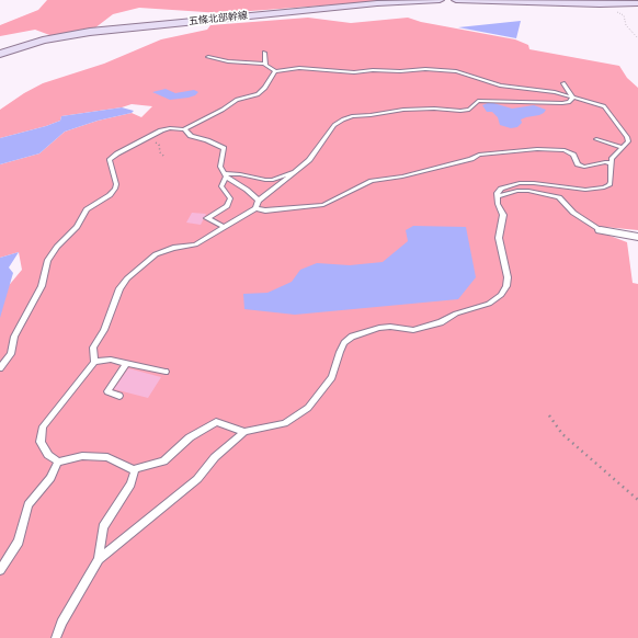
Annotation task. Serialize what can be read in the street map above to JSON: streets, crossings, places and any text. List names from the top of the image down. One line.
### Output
{"streets":{"street":["五條北部幹線"]}}
